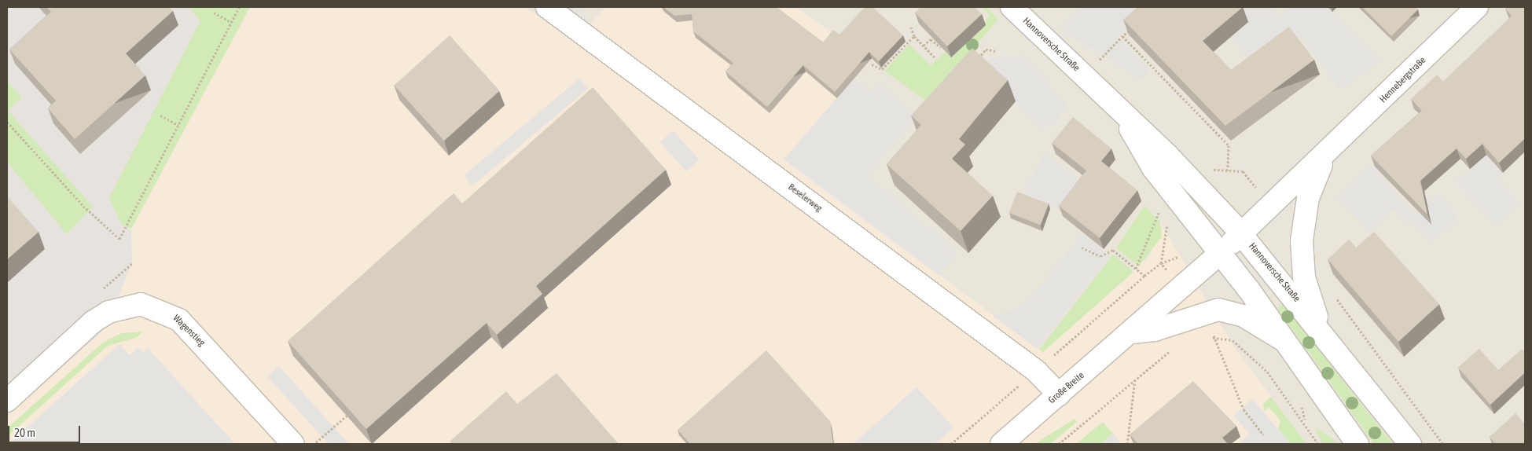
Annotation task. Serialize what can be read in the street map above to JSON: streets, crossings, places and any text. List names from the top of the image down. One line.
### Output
{"streets":{"street":["Hannoversche Straße","Hennebergstraße","Beselerweg","Wagenstieg","Große Breite"]},"crossings":[["Hannoversche Straße","Hennebergstraße"],["Hannoversche Straße","Große Breite"],["Hennebergstraße","Große Breite"],["Beselerweg","Große Breite"]],"scale_bar":"20 m"}
